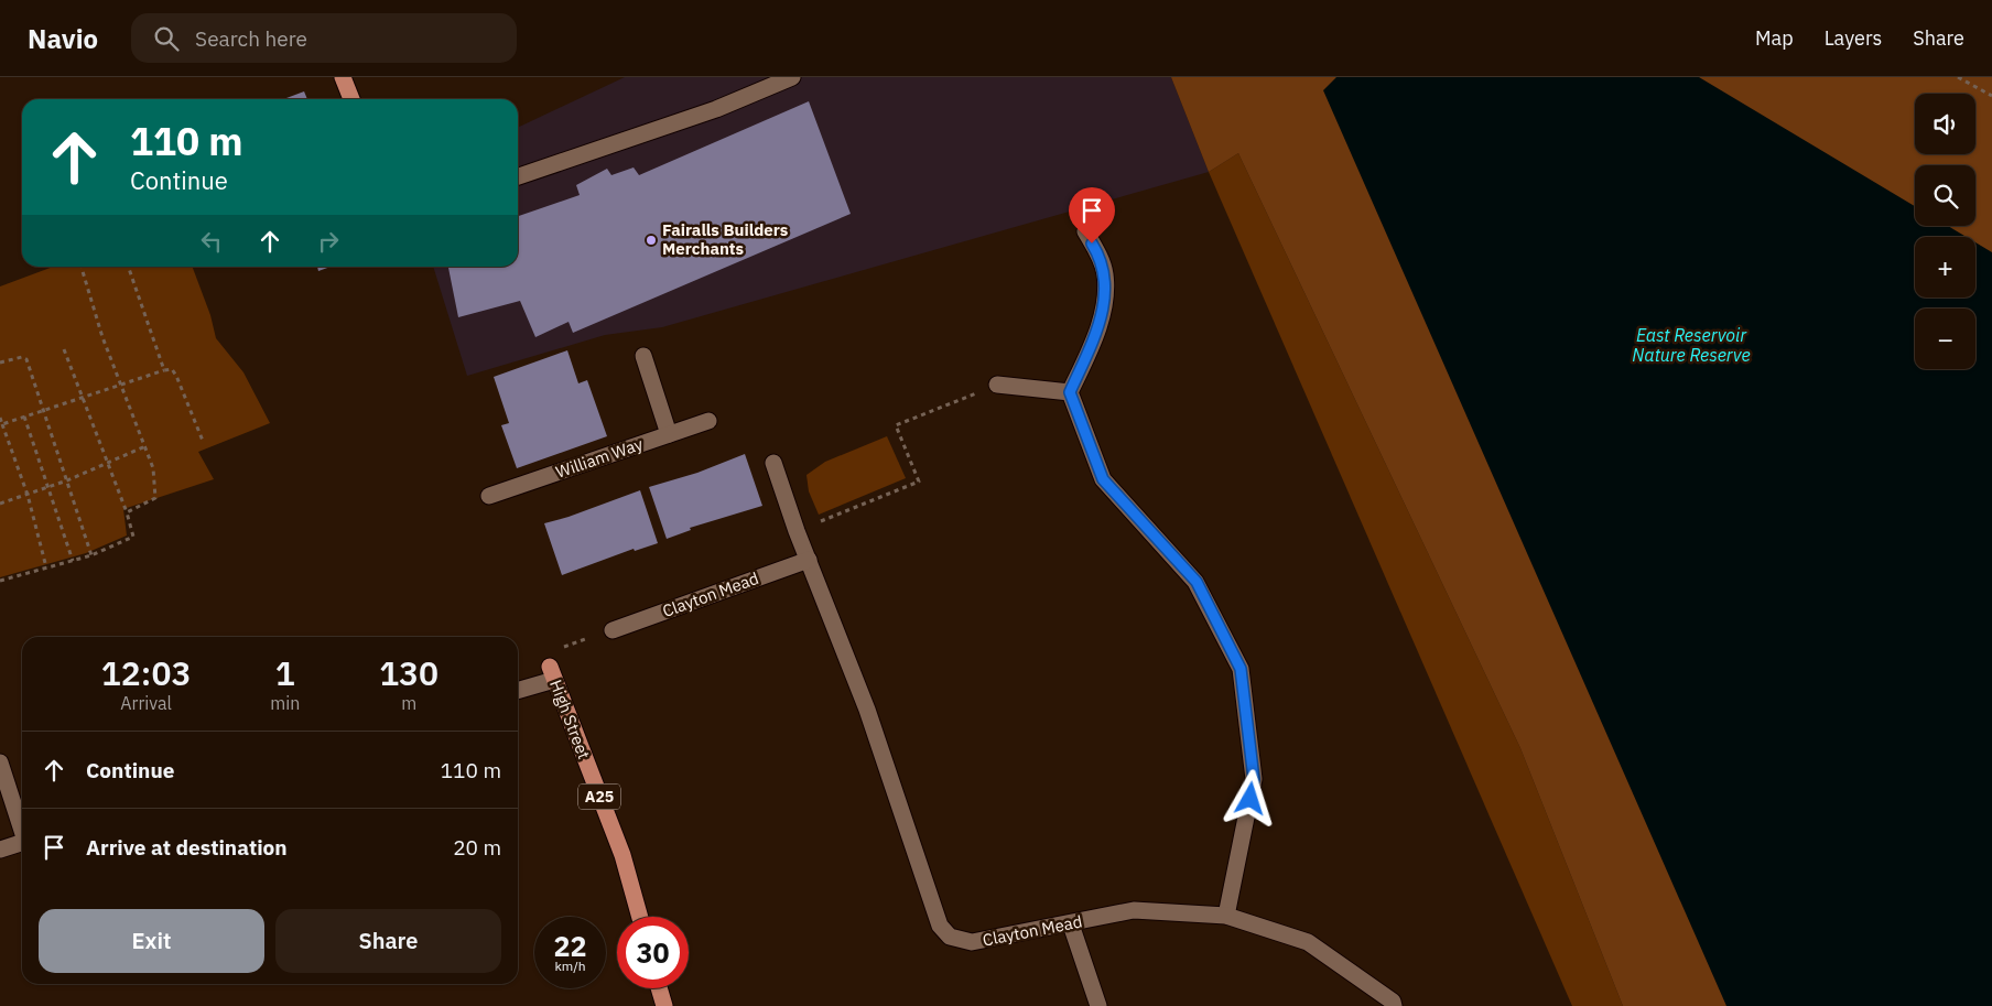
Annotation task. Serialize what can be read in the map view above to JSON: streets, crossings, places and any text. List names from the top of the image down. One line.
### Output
{"streets":{"main road":["High Street","A25"],"street":["William Way","Clayton Mead"]},"water":["East Reservoir Nature Reserve"],"places":["Fairalls Builders Merchants"],"page":{"header":"Navio","search":"Search here","nav":["Map","Layers","Share"],"map_buttons":["+","−"],"turn":["110 m","Continue"],"eta":["12:03","Arrival","1","min","130","m"],"list":[{"name":"Continue","value":"110 m"},{"name":"Arrive at destination","value":"20 m"}],"buttons":["Exit","Share"],"speed":"22 km/h","limit":"30"}}
